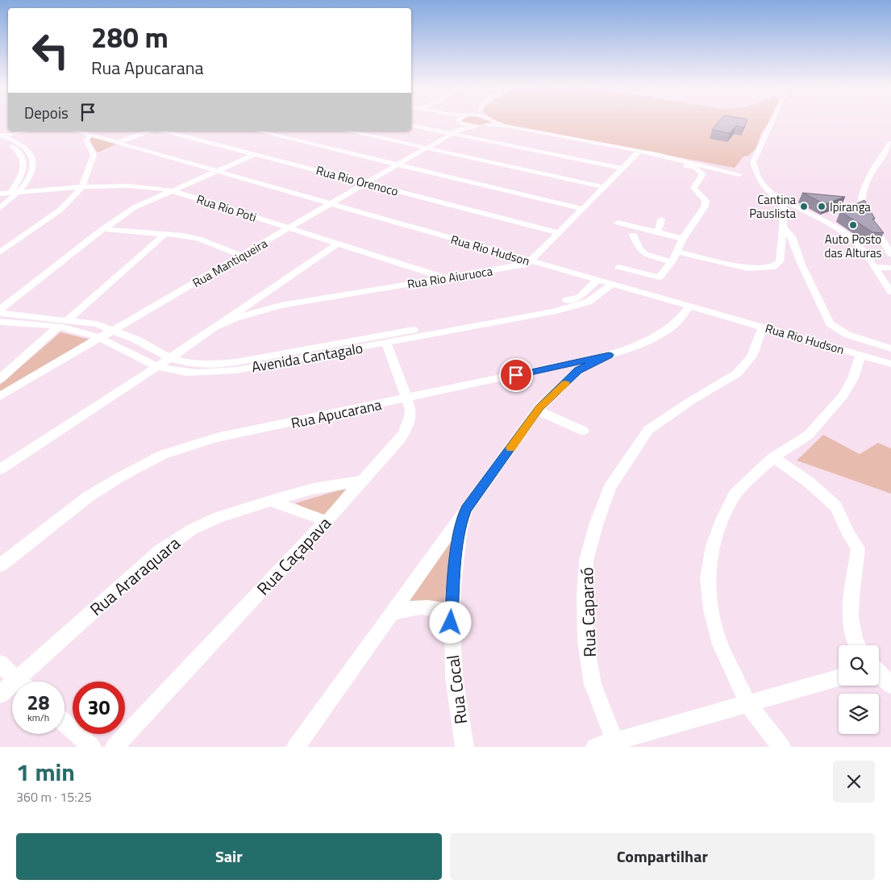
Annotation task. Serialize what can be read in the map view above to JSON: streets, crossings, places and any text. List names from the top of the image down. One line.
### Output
{"streets":{"street":["Rua Rio Orenoco","Rua Rio Poti","Rua Rio Hudson","Rua Mantiqueira","Rua Rio Aiuruoca","Avenida Cantagalo","Rua Apucarana","Rua Caçapava","Rua Araraquara","Rua Caparaó","Rua Cocal"]},"crossings":[["Rua Rio Orenoco","Rua Mantiqueira"],["Rua Rio Orenoco","Rua Rio Aiuruoca"],["Rua Rio Poti","Rua Mantiqueira"],["Rua Rio Poti","Rua Rio Aiuruoca"],["Rua Rio Hudson","Rua Mantiqueira"],["Rua Rio Hudson","Rua Rio Aiuruoca"],["Rua Rio Hudson","Avenida Cantagalo"],["Rua Rio Hudson","Rua Apucarana"],["Rua Rio Hudson","Rua Caparaó"],["Rua Mantiqueira","Avenida Cantagalo"],["Avenida Cantagalo","Rua Caçapava"],["Rua Apucarana","Rua Caçapava"],["Rua Apucarana","Rua Cocal"],["Rua Caçapava","Rua Araraquara"]],"places":["Cantina Pauslista","Ipiranga","Auto Posto das Alturas"],"page":{"turn":["280 m","Rua Apucarana"],"then":"Depois","speed":"28 km/h","limit":"30","heading":["1 min","360 m · 15:25"],"buttons":["Sair","Compartilhar"]}}
